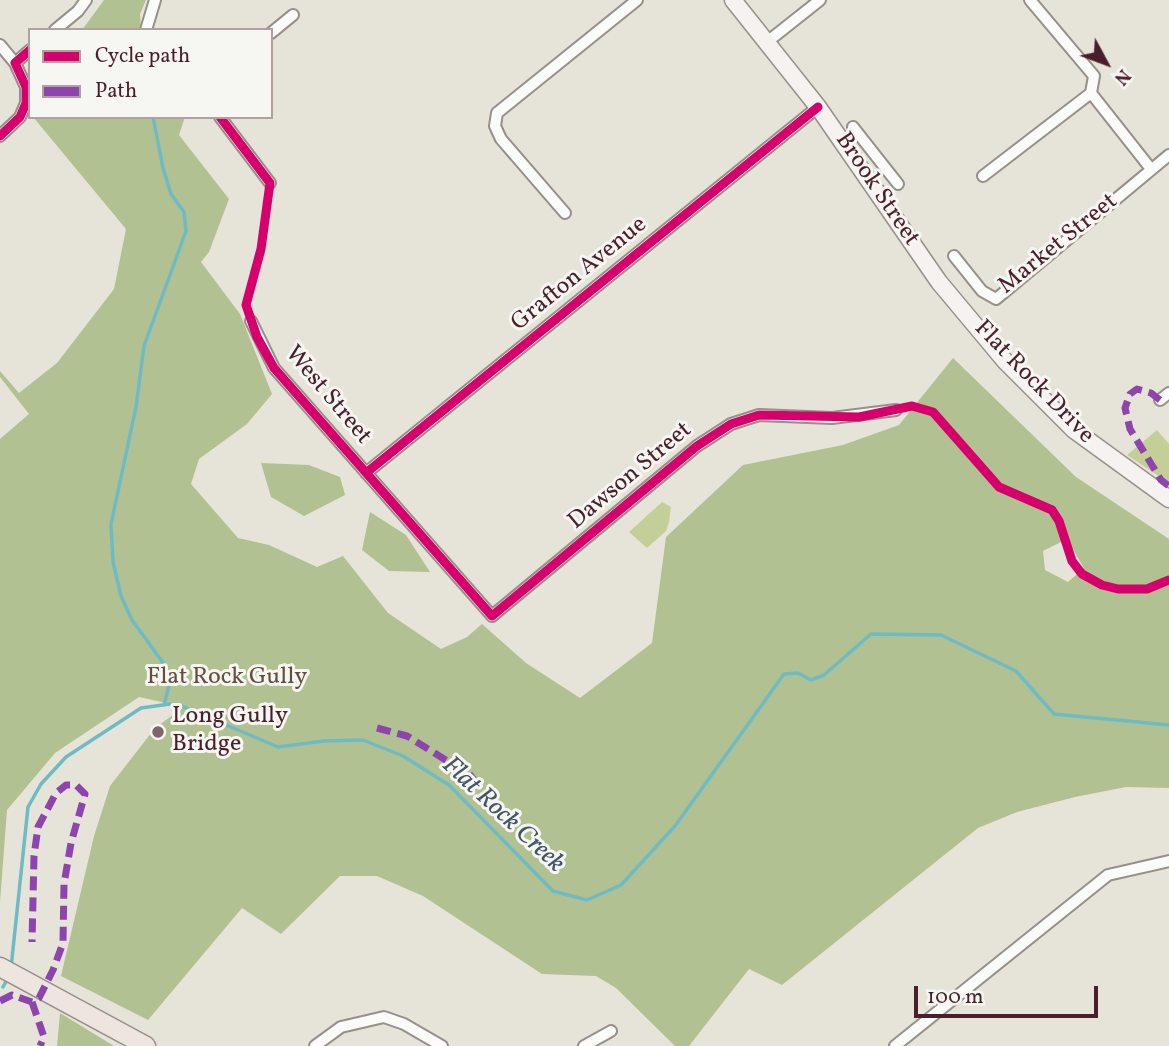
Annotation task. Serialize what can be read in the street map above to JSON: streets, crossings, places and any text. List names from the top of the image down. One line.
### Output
{"streets":{"main road":["Brook Street","Flat Rock Drive"],"street":["Market Street","Grafton Avenue","West Street","Dawson Street"]},"crossings":[["Brook Street","Grafton Avenue"],["Brook Street","Flat Rock Drive"],["Grafton Avenue","West Street"],["West Street","Dawson Street"]],"water":["Flat Rock Creek"],"parks":["Flat Rock Gully"],"places":["Long Gully Bridge"],"legend":["Cycle path","Path"],"scale_bar":"100 m","north":"bottom right"}
